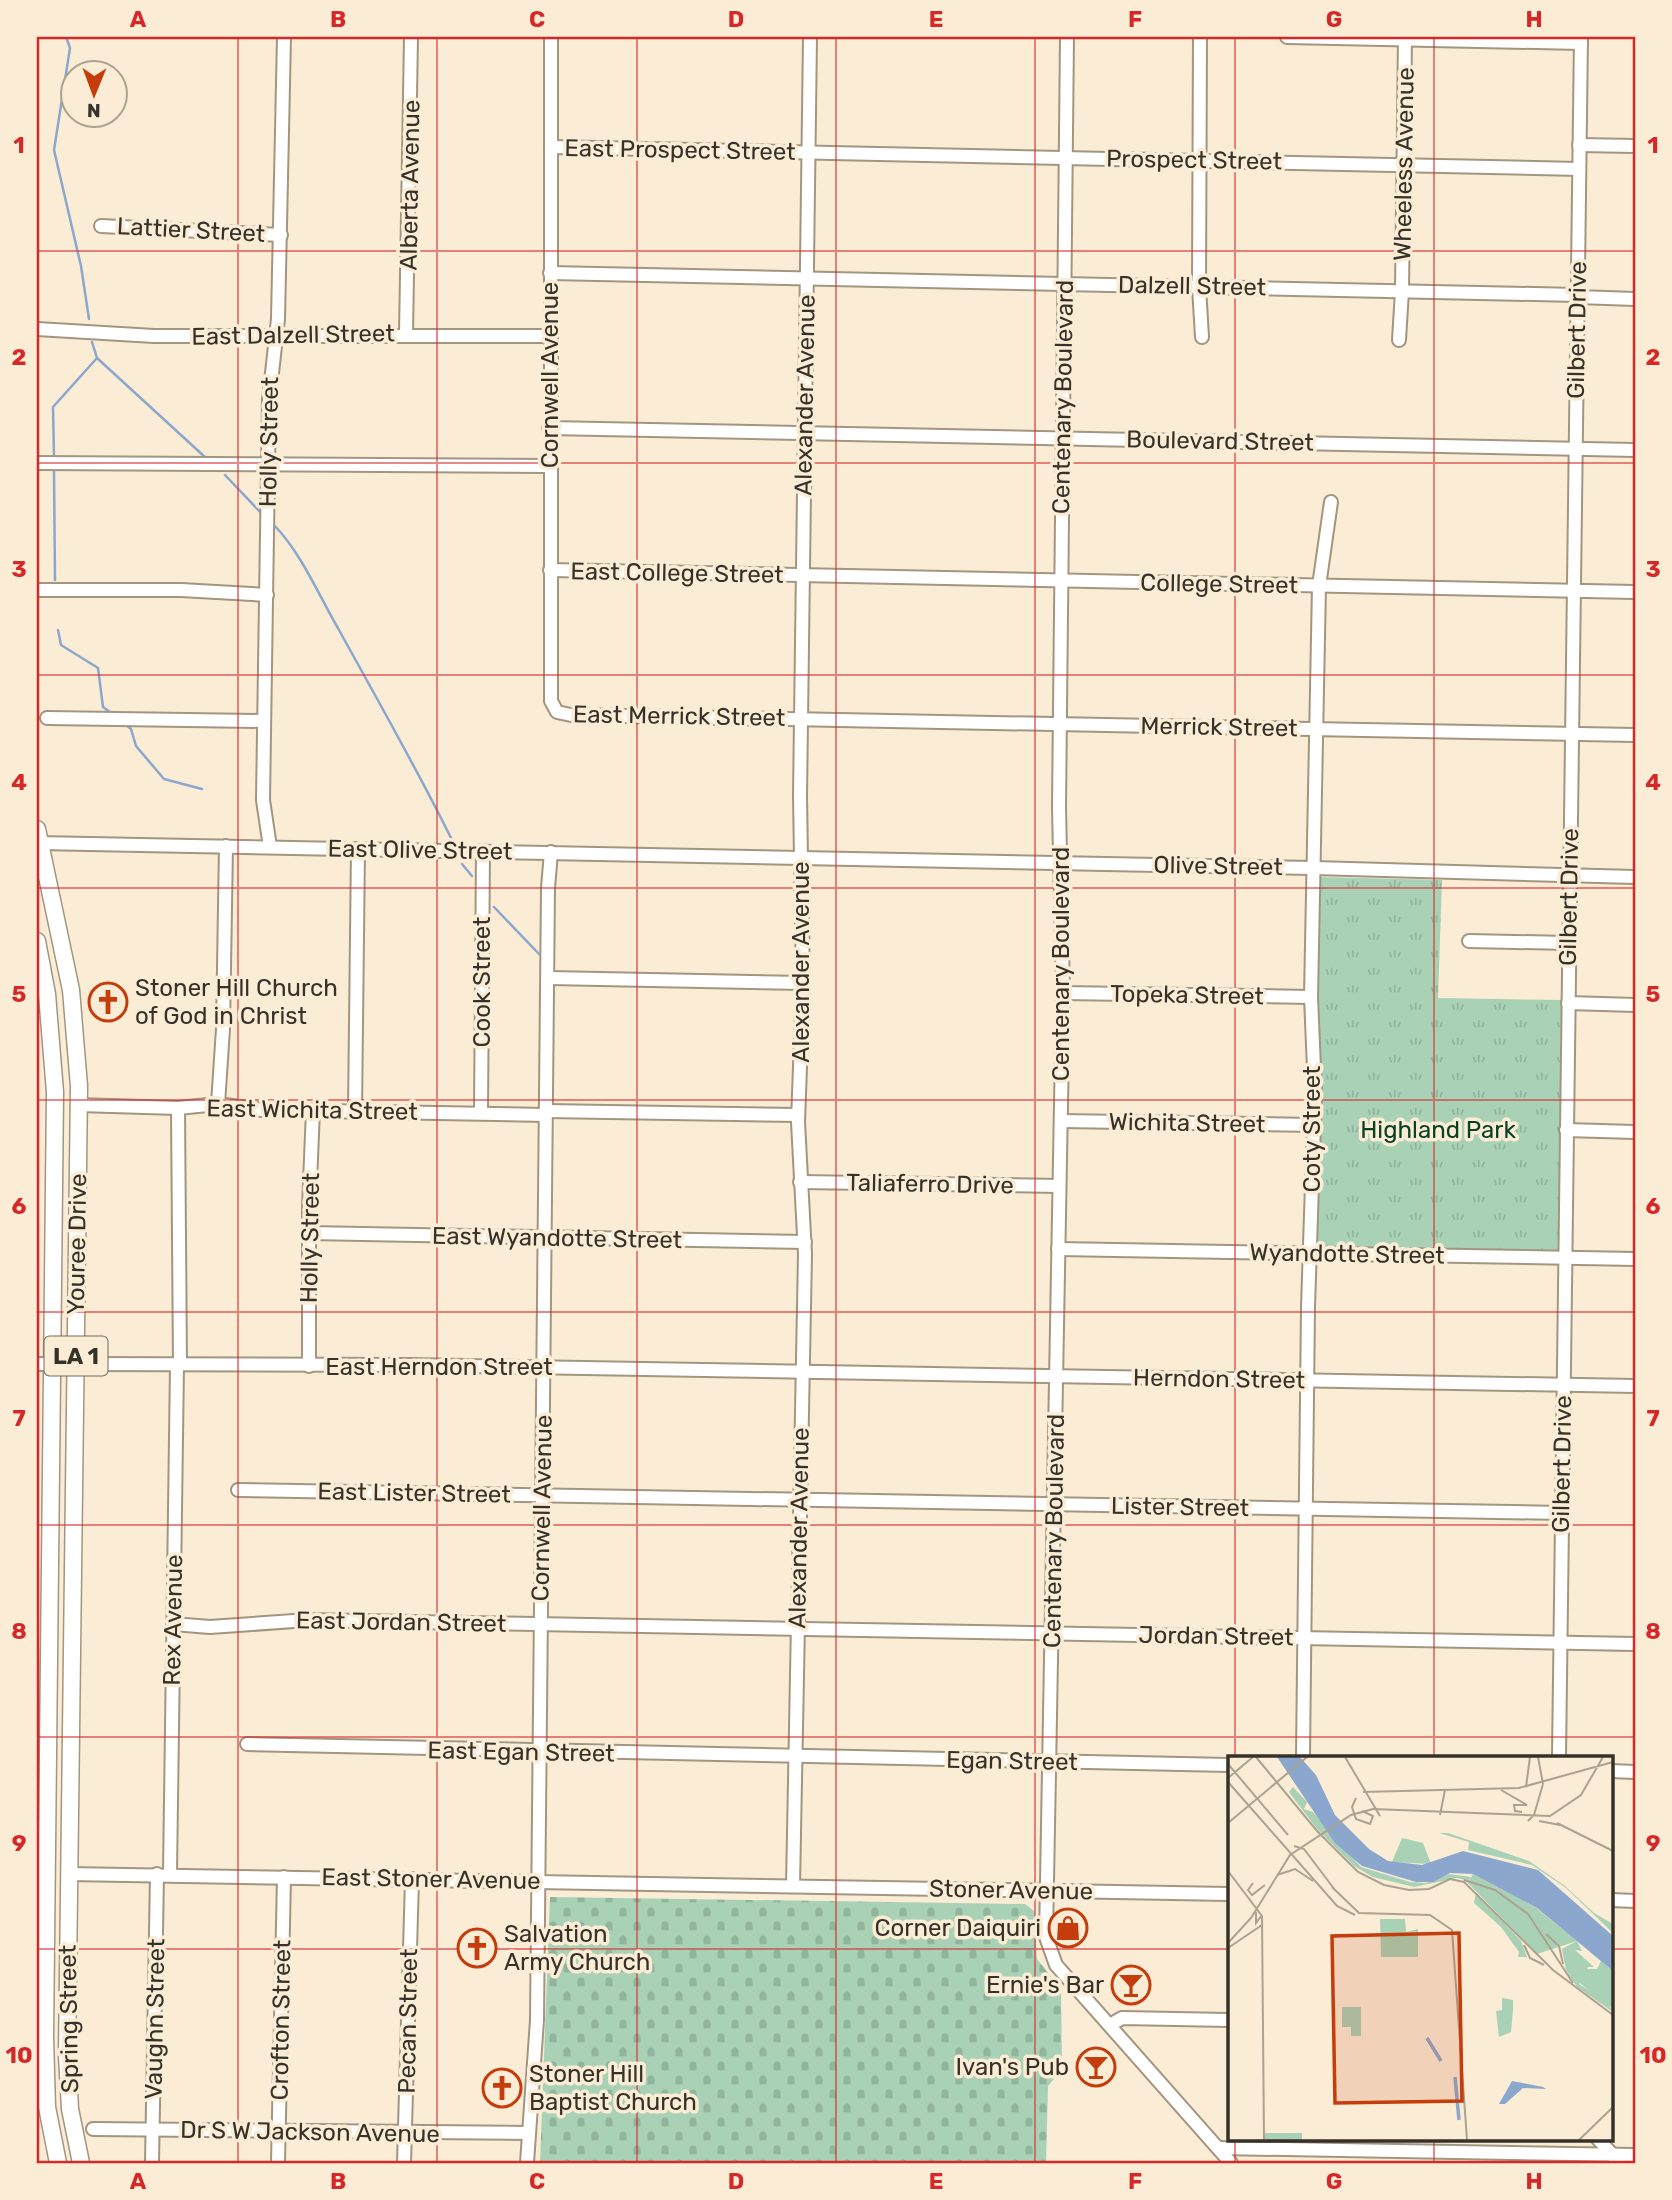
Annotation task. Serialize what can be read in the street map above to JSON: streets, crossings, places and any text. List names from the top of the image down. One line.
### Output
{"streets":{"main road":["Youree Drive","LA 1","Spring Street"],"street":["East Prospect Street","Prospect Street","Wheeless Avenue","Alberta Avenue","Lattier Street","Dalzell Street","Gilbert Drive","East Dalzell Street","Cornwell Avenue","Alexander Avenue","Centenary Boulevard","Boulevard Street","Holly Street","East College Street","College Street","East Merrick Street","Merrick Street","East Olive Street","Olive Street","Cook Street","Topeka Street","East Wichita Street","Wichita Street","Coty Street","Taliaferro Drive","East Wyandotte Street","Wyandotte Street","East Herndon Street","Herndon Street","East Lister Street","Lister Street","Rex Avenue","East Jordan Street","Jordan Street","East Egan Street","Egan Street","East Stoner Avenue","Stoner Avenue","Vaughn Street","Crofton Street","Pecan Street","Dr S W Jackson Avenue"]},"crossings":[["East Prospect Street","Prospect Street"],["East Prospect Street","Cornwell Avenue"],["East Prospect Street","Alexander Avenue"],["Prospect Street","Wheeless Avenue"],["Prospect Street","Gilbert Drive"],["Prospect Street","Alexander Avenue"],["Prospect Street","Centenary Boulevard"],["Wheeless Avenue","Dalzell Street"],["Alberta Avenue","East Dalzell Street"],["Lattier Street","Holly Street"],["Dalzell Street","Gilbert Drive"],["Dalzell Street","Alexander Avenue"],["Dalzell Street","Centenary Boulevard"],["Gilbert Drive","Boulevard Street"],["Gilbert Drive","College Street"],["Gilbert Drive","Merrick Street"],["Gilbert Drive","Olive Street"],["Gilbert Drive","Wyandotte Street"],["Gilbert Drive","Herndon Street"],["Gilbert Drive","Lister Street"],["Gilbert Drive","Jordan Street"],["East Dalzell Street","Cornwell Avenue"],["East Dalzell Street","Holly Street"],["Cornwell Avenue","Boulevard Street"],["Cornwell Avenue","East College Street"],["Cornwell Avenue","East Merrick Street"],["Cornwell Avenue","East Olive Street"],["Cornwell Avenue","East Wichita Street"],["Cornwell Avenue","East Wyandotte Street"],["Cornwell Avenue","East Herndon Street"],["Cornwell Avenue","East Lister Street"],["Cornwell Avenue","East Jordan Street"],["Cornwell Avenue","East Egan Street"],["Cornwell Avenue","East Stoner Avenue"],["Cornwell Avenue","Dr S W Jackson Avenue"],["Alexander Avenue","Boulevard Street"],["Alexander Avenue","East College Street"],["Alexander Avenue","College Street"],["Alexander Avenue","East Merrick Street"],["Alexander Avenue","Merrick Street"],["Alexander Avenue","East Olive Street"],["Alexander Avenue","Olive Street"],["Alexander Avenue","East Wichita Street"],["Alexander Avenue","Taliaferro Drive"],["Alexander Avenue","East Wyandotte Street"],["Alexander Avenue","East Herndon Street"],["Alexander Avenue","Herndon Street"],["Alexander Avenue","East Lister Street"],["Alexander Avenue","Lister Street"],["Alexander Avenue","East Jordan Street"],["Alexander Avenue","Jordan Street"],["Alexander Avenue","East Egan Street"],["Alexander Avenue","Egan Street"],["Alexander Avenue","East Stoner Avenue"],["Alexander Avenue","Stoner Avenue"],["Centenary Boulevard","Boulevard Street"],["Centenary Boulevard","College Street"],["Centenary Boulevard","Merrick Street"],["Centenary Boulevard","Olive Street"],["Centenary Boulevard","Topeka Street"],["Centenary Boulevard","Wichita Street"],["Centenary Boulevard","Taliaferro Drive"],["Centenary Boulevard","Wyandotte Street"],["Centenary Boulevard","Herndon Street"],["Centenary Boulevard","Lister Street"],["Centenary Boulevard","Jordan Street"],["Centenary Boulevard","Egan Street"],["Centenary Boulevard","Stoner Avenue"],["Holly Street","East Olive Street"],["Holly Street","East Wichita Street"],["Holly Street","East Wyandotte Street"],["Holly Street","East Herndon Street"],["East College Street","College Street"],["College Street","Coty Street"],["East Merrick Street","Merrick Street"],["Merrick Street","Coty Street"],["East Olive Street","Olive Street"],["East Olive Street","Cook Street"],["East Olive Street","Youree Drive"],["Olive Street","Coty Street"],["Cook Street","East Wichita Street"],["Topeka Street","Coty Street"],["East Wichita Street","Youree Drive"],["East Wichita Street","Rex Avenue"],["Wichita Street","Coty Street"],["Coty Street","Wyandotte Street"],["Coty Street","Herndon Street"],["Coty Street","Lister Street"],["Coty Street","Jordan Street"],["Youree Drive","East Herndon Street"],["Youree Drive","East Stoner Avenue"],["Youree Drive","Spring Street"],["East Herndon Street","Herndon Street"],["East Herndon Street","Rex Avenue"],["East Lister Street","Lister Street"],["Rex Avenue","East Jordan Street"],["Rex Avenue","East Stoner Avenue"],["East Jordan Street","Jordan Street"],["East Egan Street","Egan Street"],["East Stoner Avenue","Stoner Avenue"],["East Stoner Avenue","Spring Street"],["East Stoner Avenue","Vaughn Street"],["East Stoner Avenue","Crofton Street"],["East Stoner Avenue","Pecan Street"],["Vaughn Street","Dr S W Jackson Avenue"],["Crofton Street","Dr S W Jackson Avenue"],["Pecan Street","Dr S W Jackson Avenue"]],"parks":["Highland Park"],"places":{"church":["Stoner Hill Church of God in Christ","Salvation Army Church","Stoner Hill Baptist Church"],"shop":["Corner Daiquiri"],"bar":["Ernie's Bar","Ivan's Pub"]},"north":"bottom","grid":{"columns":["A","B","C","D","E","F","G","H"],"rows":["1","2","3","4","5","6","7","8","9","10"]}}
